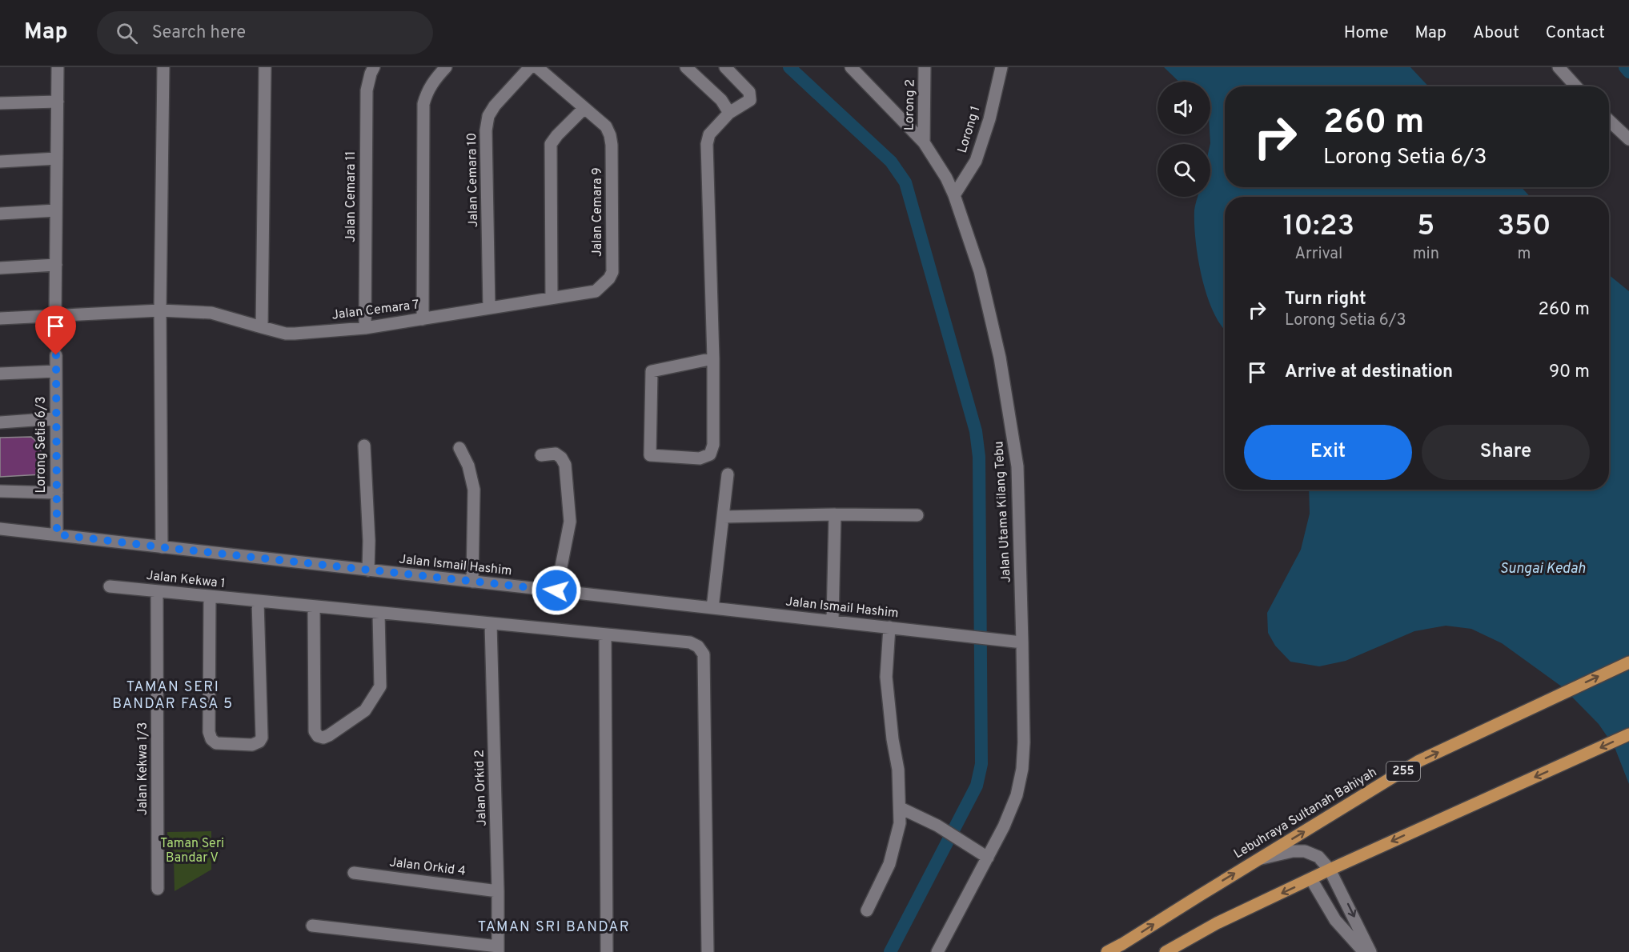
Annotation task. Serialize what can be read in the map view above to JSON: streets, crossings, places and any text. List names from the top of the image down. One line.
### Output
{"streets":{"main road":["255","Lebuhraya Sultanah Bahiyah"],"street":["Lorong 2","Lorong 1","Jalan Cemara 10","Jalan Cemara 11","Jalan Cemara 9","Jalan Cemara 7","Lorong Setia 6/3","Jalan Utama Kilang Tebu","Jalan Ismail Hashim","Jalan Kekwa 1","Jalan Kekwa 1/3","Jalan Orkid 2","Jalan Orkid 4"]},"crossings":[["Lorong 2","Jalan Utama Kilang Tebu"],["Lorong 1","Jalan Utama Kilang Tebu"],["Jalan Cemara 10","Jalan Cemara 7"],["Jalan Cemara 11","Jalan Cemara 7"],["Jalan Cemara 9","Jalan Cemara 7"],["Lorong Setia 6/3","Jalan Ismail Hashim"],["Jalan Utama Kilang Tebu","Jalan Ismail Hashim"],["Jalan Kekwa 1","Jalan Kekwa 1/3"],["Jalan Kekwa 1","Jalan Orkid 2"],["Jalan Orkid 2","Jalan Orkid 4"]],"districts":["TAMAN SERI BANDAR FASA 5","TAMAN SRI BANDAR"],"water":["Sungai Kedah"],"parks":["Taman Seri Bandar V"],"page":{"header":"Map","search":"Search here","nav":["Home","Map","About","Contact"],"turn":["260 m","Lorong Setia 6/3"],"eta":["10:23","Arrival","5","min","350","m"],"list":[{"name":"Turn right","note":"Lorong Setia 6/3","value":"260 m"},{"name":"Arrive at destination","value":"90 m"}],"buttons":["Exit","Share"]}}
